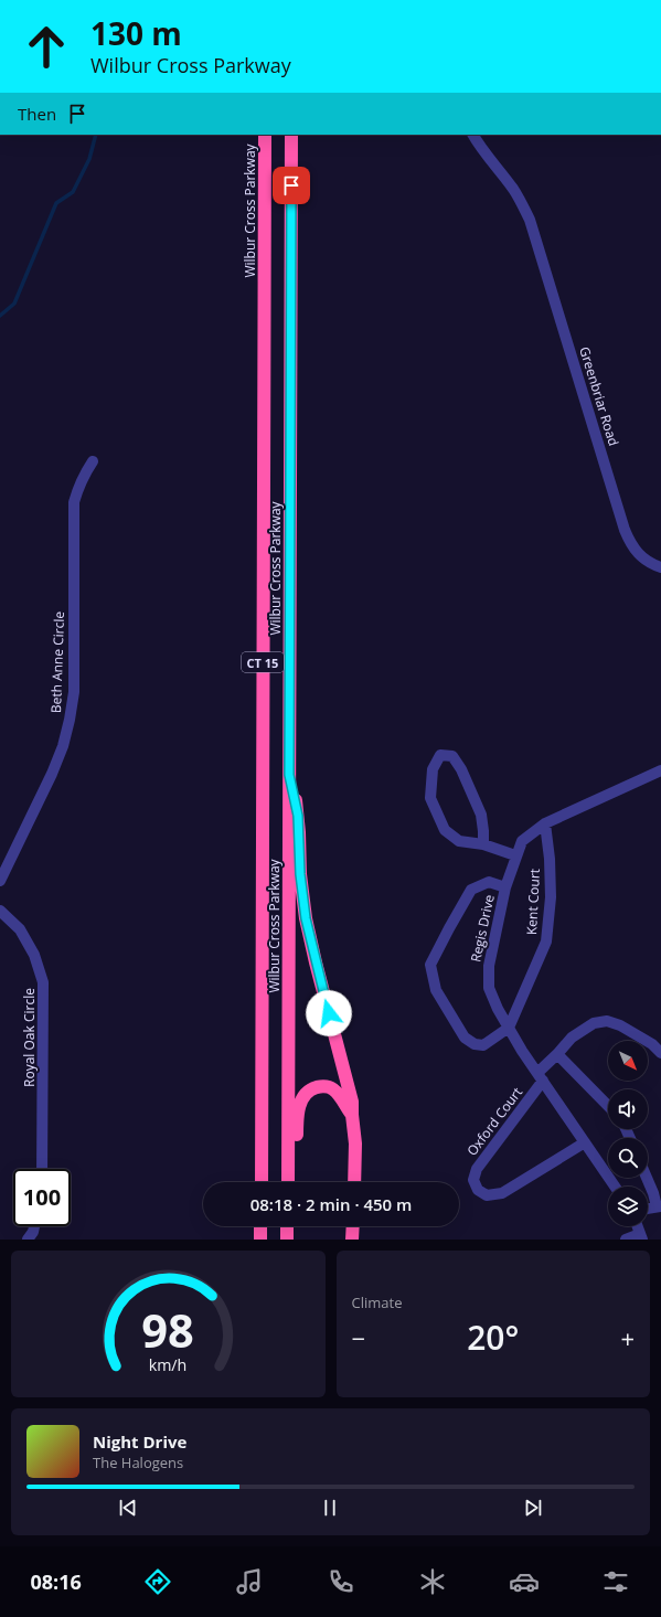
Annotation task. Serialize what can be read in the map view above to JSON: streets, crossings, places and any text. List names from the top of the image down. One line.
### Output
{"streets":{"highway":["Wilbur Cross Parkway","CT 15"],"street":["Greenbriar Road","Beth Anne Circle","Kent Court","Regis Drive","Royal Oak Circle","Oxford Court"]},"crossings":[["Kent Court","Regis Drive"],["Regis Drive","Oxford Court"]],"north":"bottom right","page":{"turn":["130 m","Wilbur Cross Parkway"],"then":"Then","limit":"100","trip":"08:18 · 2 min · 450 m","tile":"Climate","heat":["−","20°","+"],"song":["Night Drive","The Halogens"],"tabs":"08:16","gauge":["98","km/h"]}}
